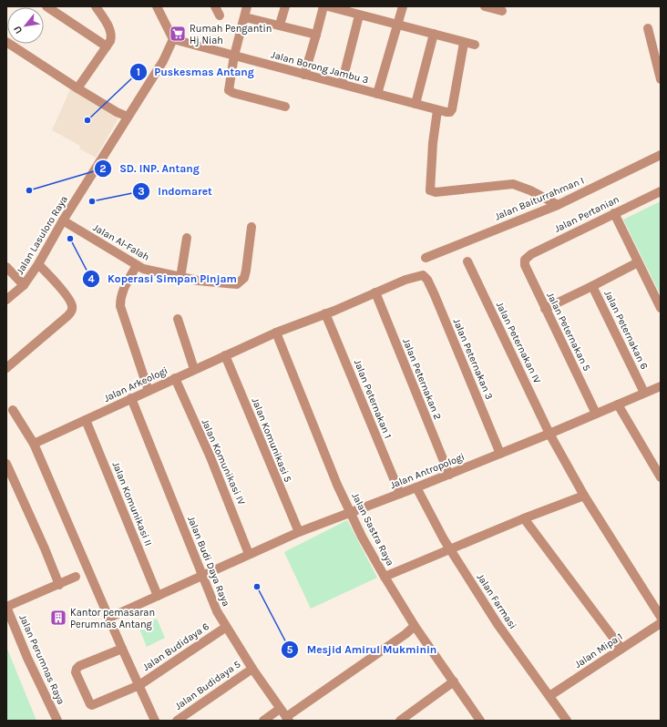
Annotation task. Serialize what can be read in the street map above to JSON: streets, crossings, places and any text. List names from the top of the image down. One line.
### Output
{"streets":{"street":["Jalan Borong Jambu 3","Jalan Baiturrahman I","Jalan Pertanian","Jalan Lasuloro Raya","Jalan Al-Falah","Jalan Peternakan 6","Jalan Peternakan 5","Jalan Peternakan IV","Jalan Peternakan 3","Jalan Peternakan 2","Jalan Arkeologi","Jalan Peternakan 1","Jalan Komunikasi 5","Jalan Komunikasi IV","Jalan Antropologi","Jalan Komunikasi II","Jalan Sastra Raya","Jalan Budi Daya Raya","Jalan Farmasi","Jalan Budidaya 6","Jalan Mipa 1","Jalan Perumnas Raya","Jalan Budidaya 5"]},"crossings":[["Jalan Borong Jambu 3","Jalan Lasuloro Raya"],["Jalan Pertanian","Jalan Peternakan 5"],["Jalan Lasuloro Raya","Jalan Al-Falah"],["Jalan Peternakan 6","Jalan Peternakan 5"],["Jalan Peternakan 6","Jalan Antropologi"],["Jalan Peternakan 5","Jalan Antropologi"],["Jalan Peternakan IV","Jalan Antropologi"],["Jalan Peternakan 3","Jalan Arkeologi"],["Jalan Peternakan 3","Jalan Antropologi"],["Jalan Peternakan 2","Jalan Arkeologi"],["Jalan Peternakan 2","Jalan Antropologi"],["Jalan Arkeologi","Jalan Peternakan 1"],["Jalan Arkeologi","Jalan Komunikasi 5"],["Jalan Arkeologi","Jalan Komunikasi IV"],["Jalan Arkeologi","Jalan Komunikasi II"],["Jalan Arkeologi","Jalan Sastra Raya"],["Jalan Arkeologi","Jalan Budi Daya Raya"],["Jalan Peternakan 1","Jalan Antropologi"],["Jalan Komunikasi 5","Jalan Antropologi"],["Jalan Komunikasi IV","Jalan Antropologi"],["Jalan Antropologi","Jalan Komunikasi II"],["Jalan Antropologi","Jalan Sastra Raya"],["Jalan Antropologi","Jalan Budi Daya Raya"],["Jalan Antropologi","Jalan Farmasi"],["Jalan Budi Daya Raya","Jalan Budidaya 6"],["Jalan Budi Daya Raya","Jalan Budidaya 5"],["Jalan Farmasi","Jalan Mipa 1"]],"places":{"supermarket":["Rumah Pengantin Hj Niah"],"other":["Puskesmas Antang","SD. INP. Antang","Indomaret","Koperasi Simpan Pinjam","Mesjid Amirul Mukminin"],"building":["Kantor pemasaran Perumnas Antang"]},"north":"bottom left"}
